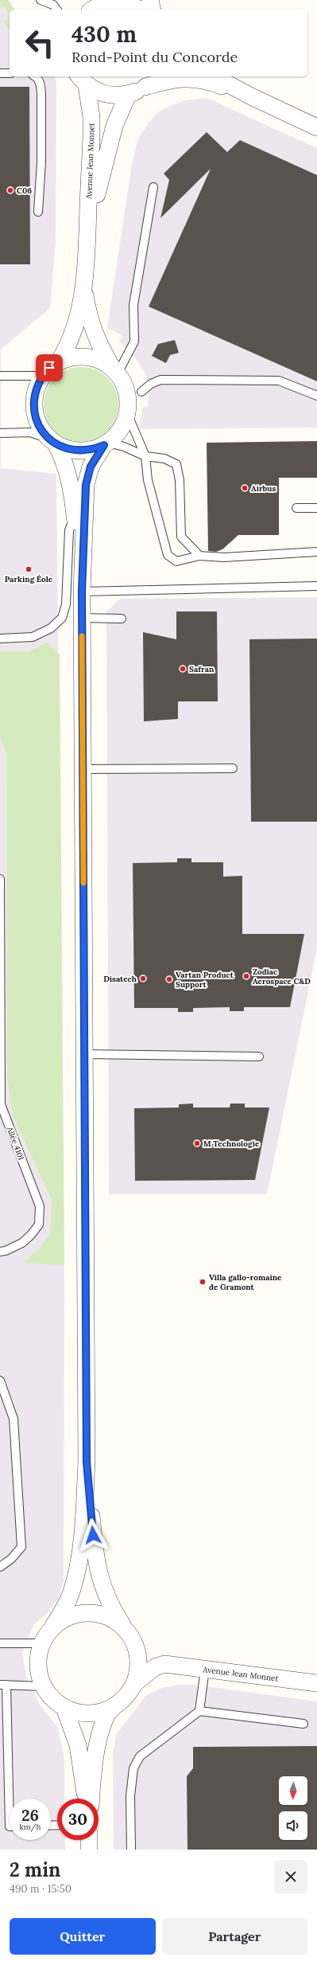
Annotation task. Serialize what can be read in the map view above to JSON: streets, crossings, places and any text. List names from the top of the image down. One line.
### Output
{"streets":{"street":["Avenue Jean Monnet"],"lane":["Allée 4101"]},"places":["C06","Airbus","Parking Éole","Safran","Zodiac Aerospace C&D","Disatech","Vartan Product Support","M Technologie","Villa gallo-romaine de Gramont"],"north":"bottom","page":{"turn":["430 m","Rond-Point du Concorde"],"speed":"26 km/h","limit":"30","heading":["2 min","490 m · 15:50"],"buttons":["Quitter","Partager"]}}
